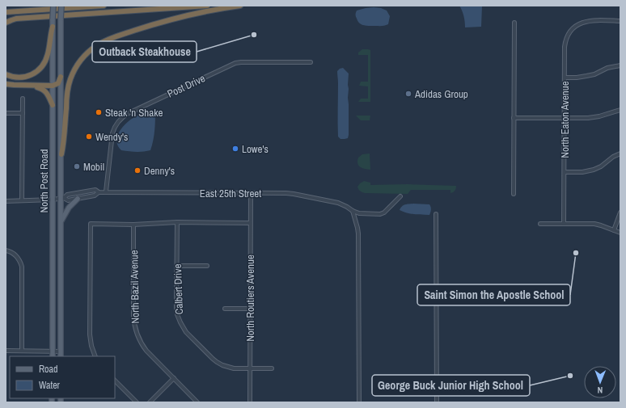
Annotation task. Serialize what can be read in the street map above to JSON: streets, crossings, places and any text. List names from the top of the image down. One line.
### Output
{"streets":{"main road":["North Post Road"],"street":["Post Drive","North Eaton Avenue","East 25th Street","North Bazil Avenue","Calbert Drive","North Routiers Avenue"]},"crossings":[["Post Drive","East 25th Street"],["North Post Road","East 25th Street"],["East 25th Street","North Routiers Avenue"],["Calbert Drive","North Routiers Avenue"]],"places":["Outback Steakhouse","Adidas Group","Steak 'n Shake","Wendy's","Lowe's","Mobil","Denny's","Saint Simon the Apostle School","George Buck Junior High School"],"legend":["Road","Water"],"north":"bottom"}
